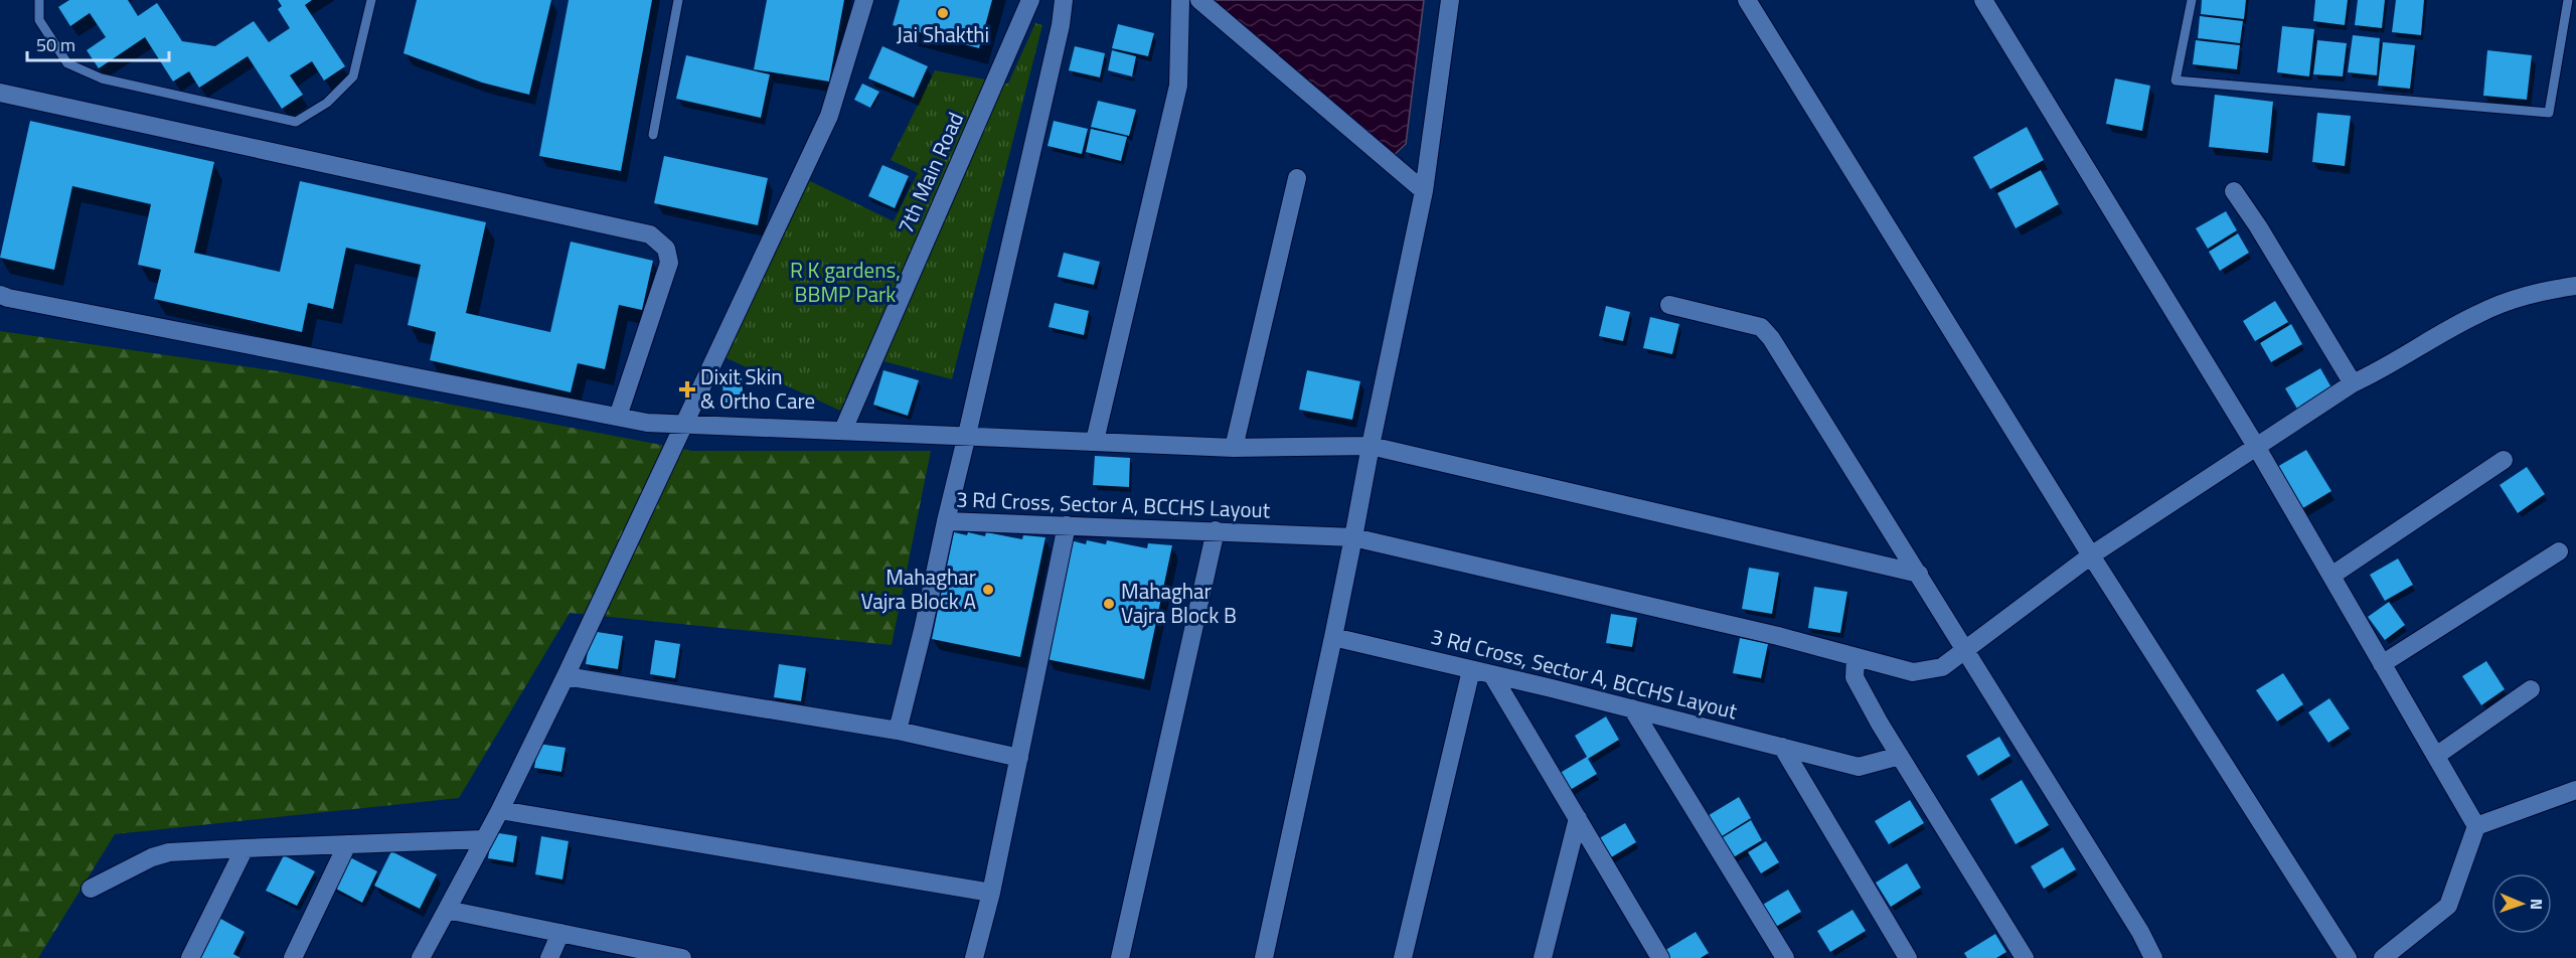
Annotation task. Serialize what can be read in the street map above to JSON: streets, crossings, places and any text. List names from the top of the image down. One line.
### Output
{"streets":{"street":["7th Main Road","3 Rd Cross, Sector A, BCCHS Layout"]},"parks":["R K gardens, BBMP Park"],"places":{"other":["Jai Shakthi","Mahaghar Vajra Block A","Mahaghar Vajra Block B"],"health":["Dixit Skin & Ortho Care"]},"scale_bar":"50 m","north":"right"}
